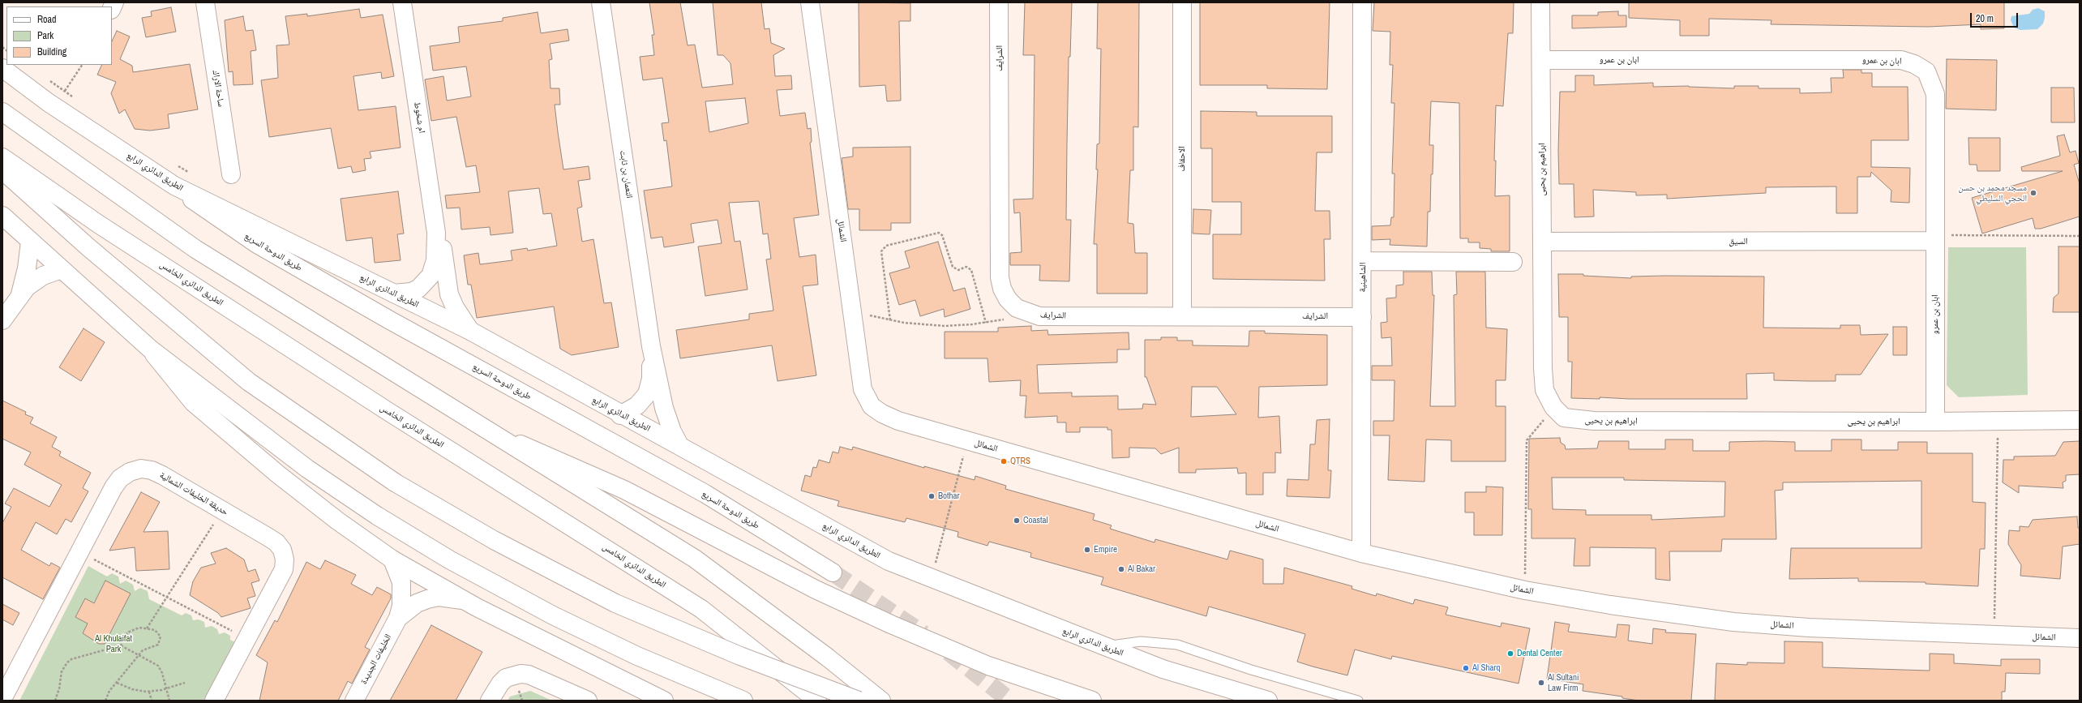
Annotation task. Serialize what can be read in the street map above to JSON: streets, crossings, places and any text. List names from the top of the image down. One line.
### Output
{"streets":{"main road":["الشرايف","ابان بن عمرو","ساحة الاراك","ام شخوط","الاحقاف","ابراهيم بن يحيى","الطريق الدائري الرابع","النعمان بن ثابت","الشمائل","السيق","طريق الدوحة السريع","الشاهينية","الطريق الدائري الخامس","حديقة الخليفات الشمالية","الخليفات الجديدة"]},"crossings":[["الشرايف","الاحقاف"],["الشرايف","الشاهينية"],["ابان بن عمرو","ابراهيم بن يحيى"],["ابان بن عمرو","السيق"],["ام شخوط","الطريق الدائري الرابع"],["ابراهيم بن يحيى","السيق"],["الطريق الدائري الرابع","النعمان بن ثابت"],["الطريق الدائري الرابع","طريق الدوحة السريع"],["الشمائل","الشاهينية"]],"parks":["Al Khulaifat Park"],"places":["مسجد محمد بن حسن الحجي السليطي","QTRS","Bothar","Coastal","Empire","Al Bakar","Dental Center","Al Sharq","Al Sultani Law Firm"],"legend":["Road","Park","Building"],"scale_bar":"20 m"}
